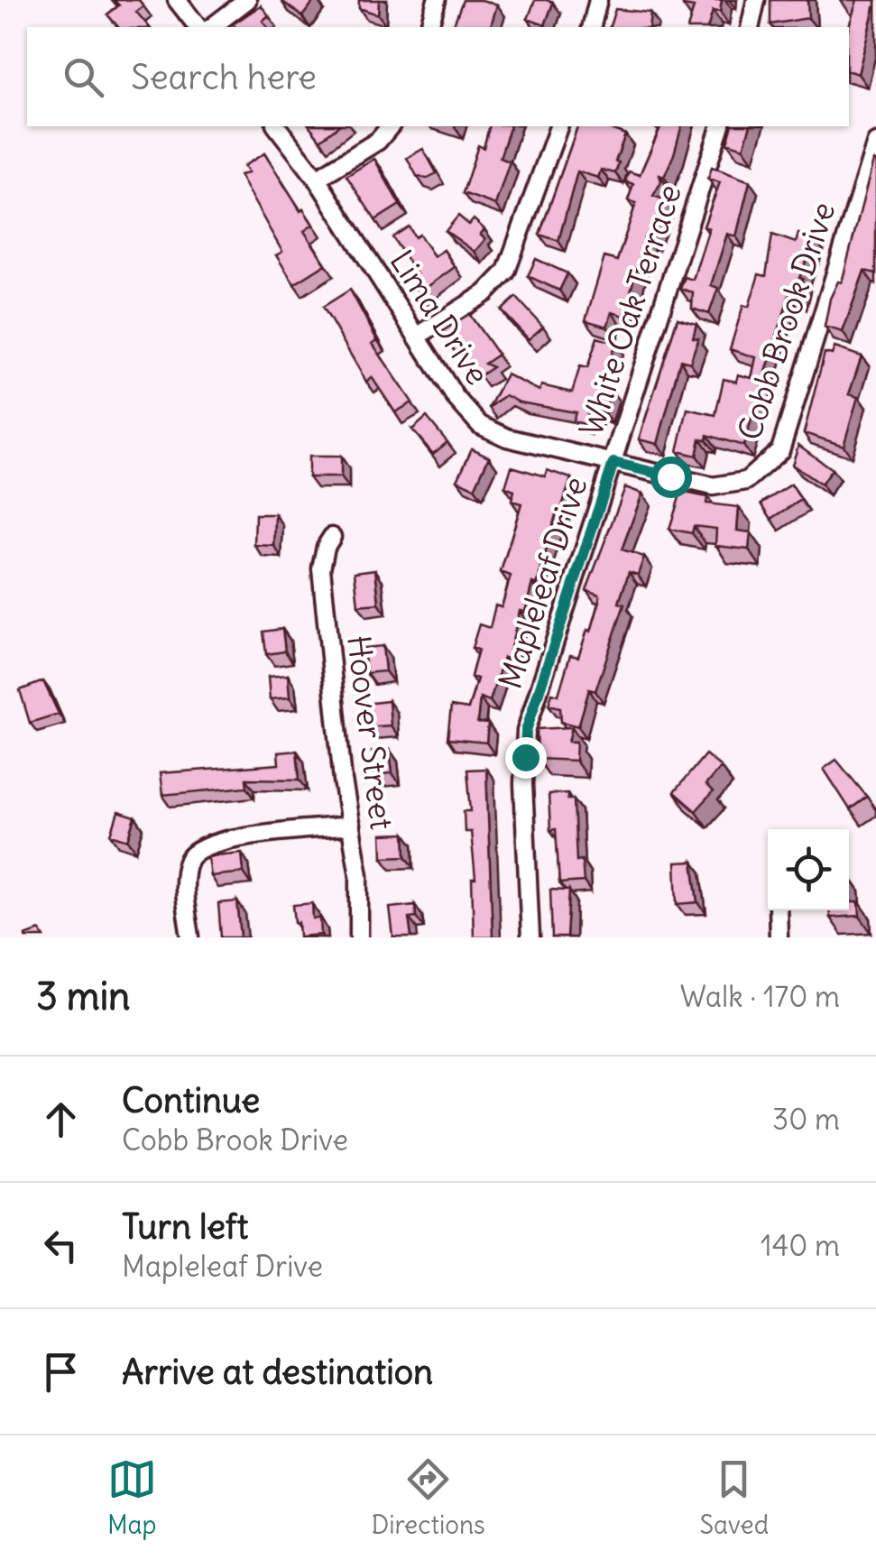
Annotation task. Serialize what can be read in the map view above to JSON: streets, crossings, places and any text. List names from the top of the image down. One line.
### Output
{"streets":{"street":["White Oak Terrace","Lima Drive","Cobb Brook Drive","Mapleleaf Drive","Hoover Street"]},"crossings":[["White Oak Terrace","Lima Drive"],["White Oak Terrace","Cobb Brook Drive"],["White Oak Terrace","Mapleleaf Drive"],["Lima Drive","Cobb Brook Drive"],["Lima Drive","Mapleleaf Drive"],["Cobb Brook Drive","Mapleleaf Drive"]],"page":{"search":"Search here","heading":["3 min","Walk · 170 m"],"list":[["Continue","Cobb Brook Drive","30 m"],["Turn left","Mapleleaf Drive","140 m"],"Arrive at destination"],"nav":["Map","Directions","Saved"]}}
